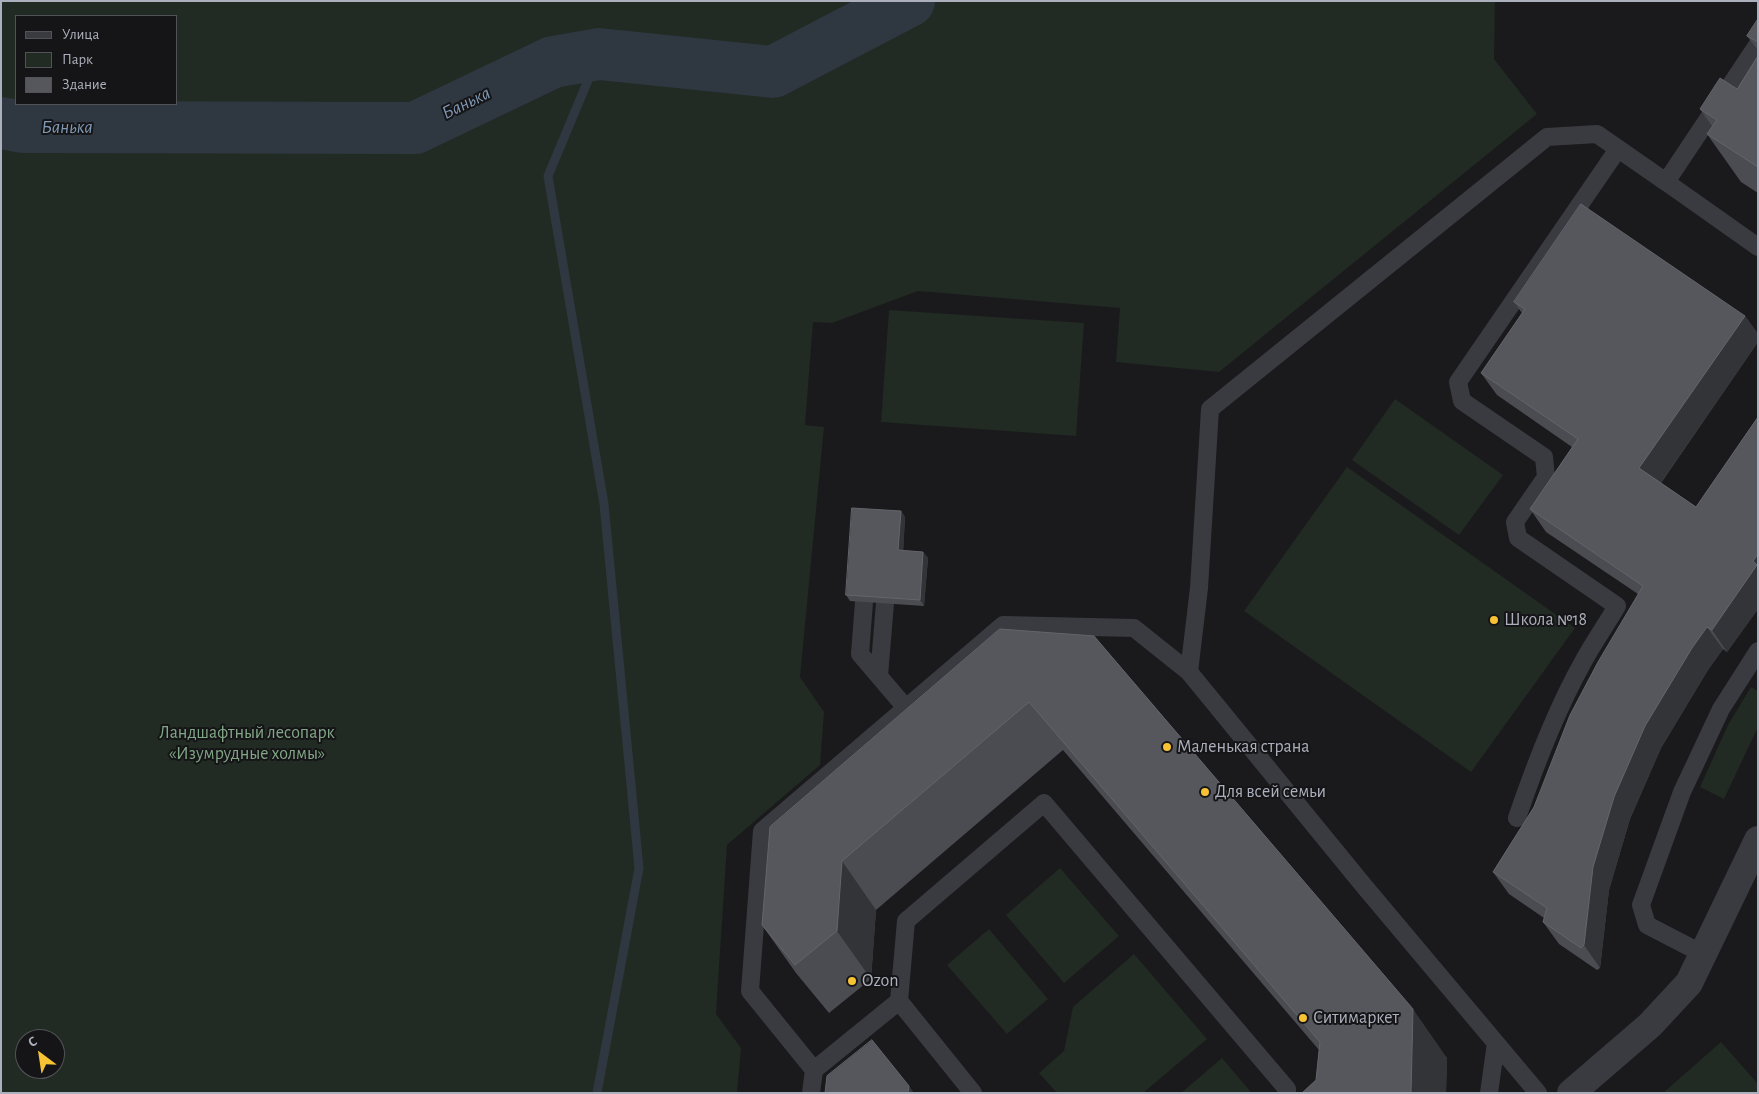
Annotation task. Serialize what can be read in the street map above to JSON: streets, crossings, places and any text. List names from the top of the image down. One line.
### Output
{"water":["Банька"],"parks":["Ландшафтный лесопарк «Изумрудные холмы»"],"places":["Школа №18","Маленькая страна","Для всей семьи","Ozon","Ситимаркет"],"legend":["Улица","Парк","Здание"],"north":"top left"}
